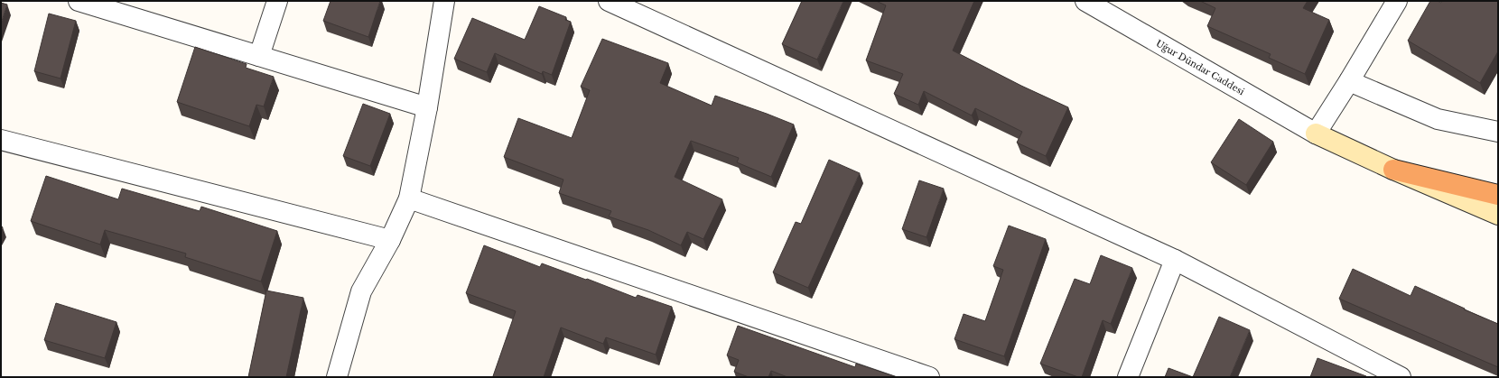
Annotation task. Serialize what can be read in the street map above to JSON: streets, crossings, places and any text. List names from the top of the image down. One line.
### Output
{"streets":{"street":["Uğur Dündar Caddesi"]}}
